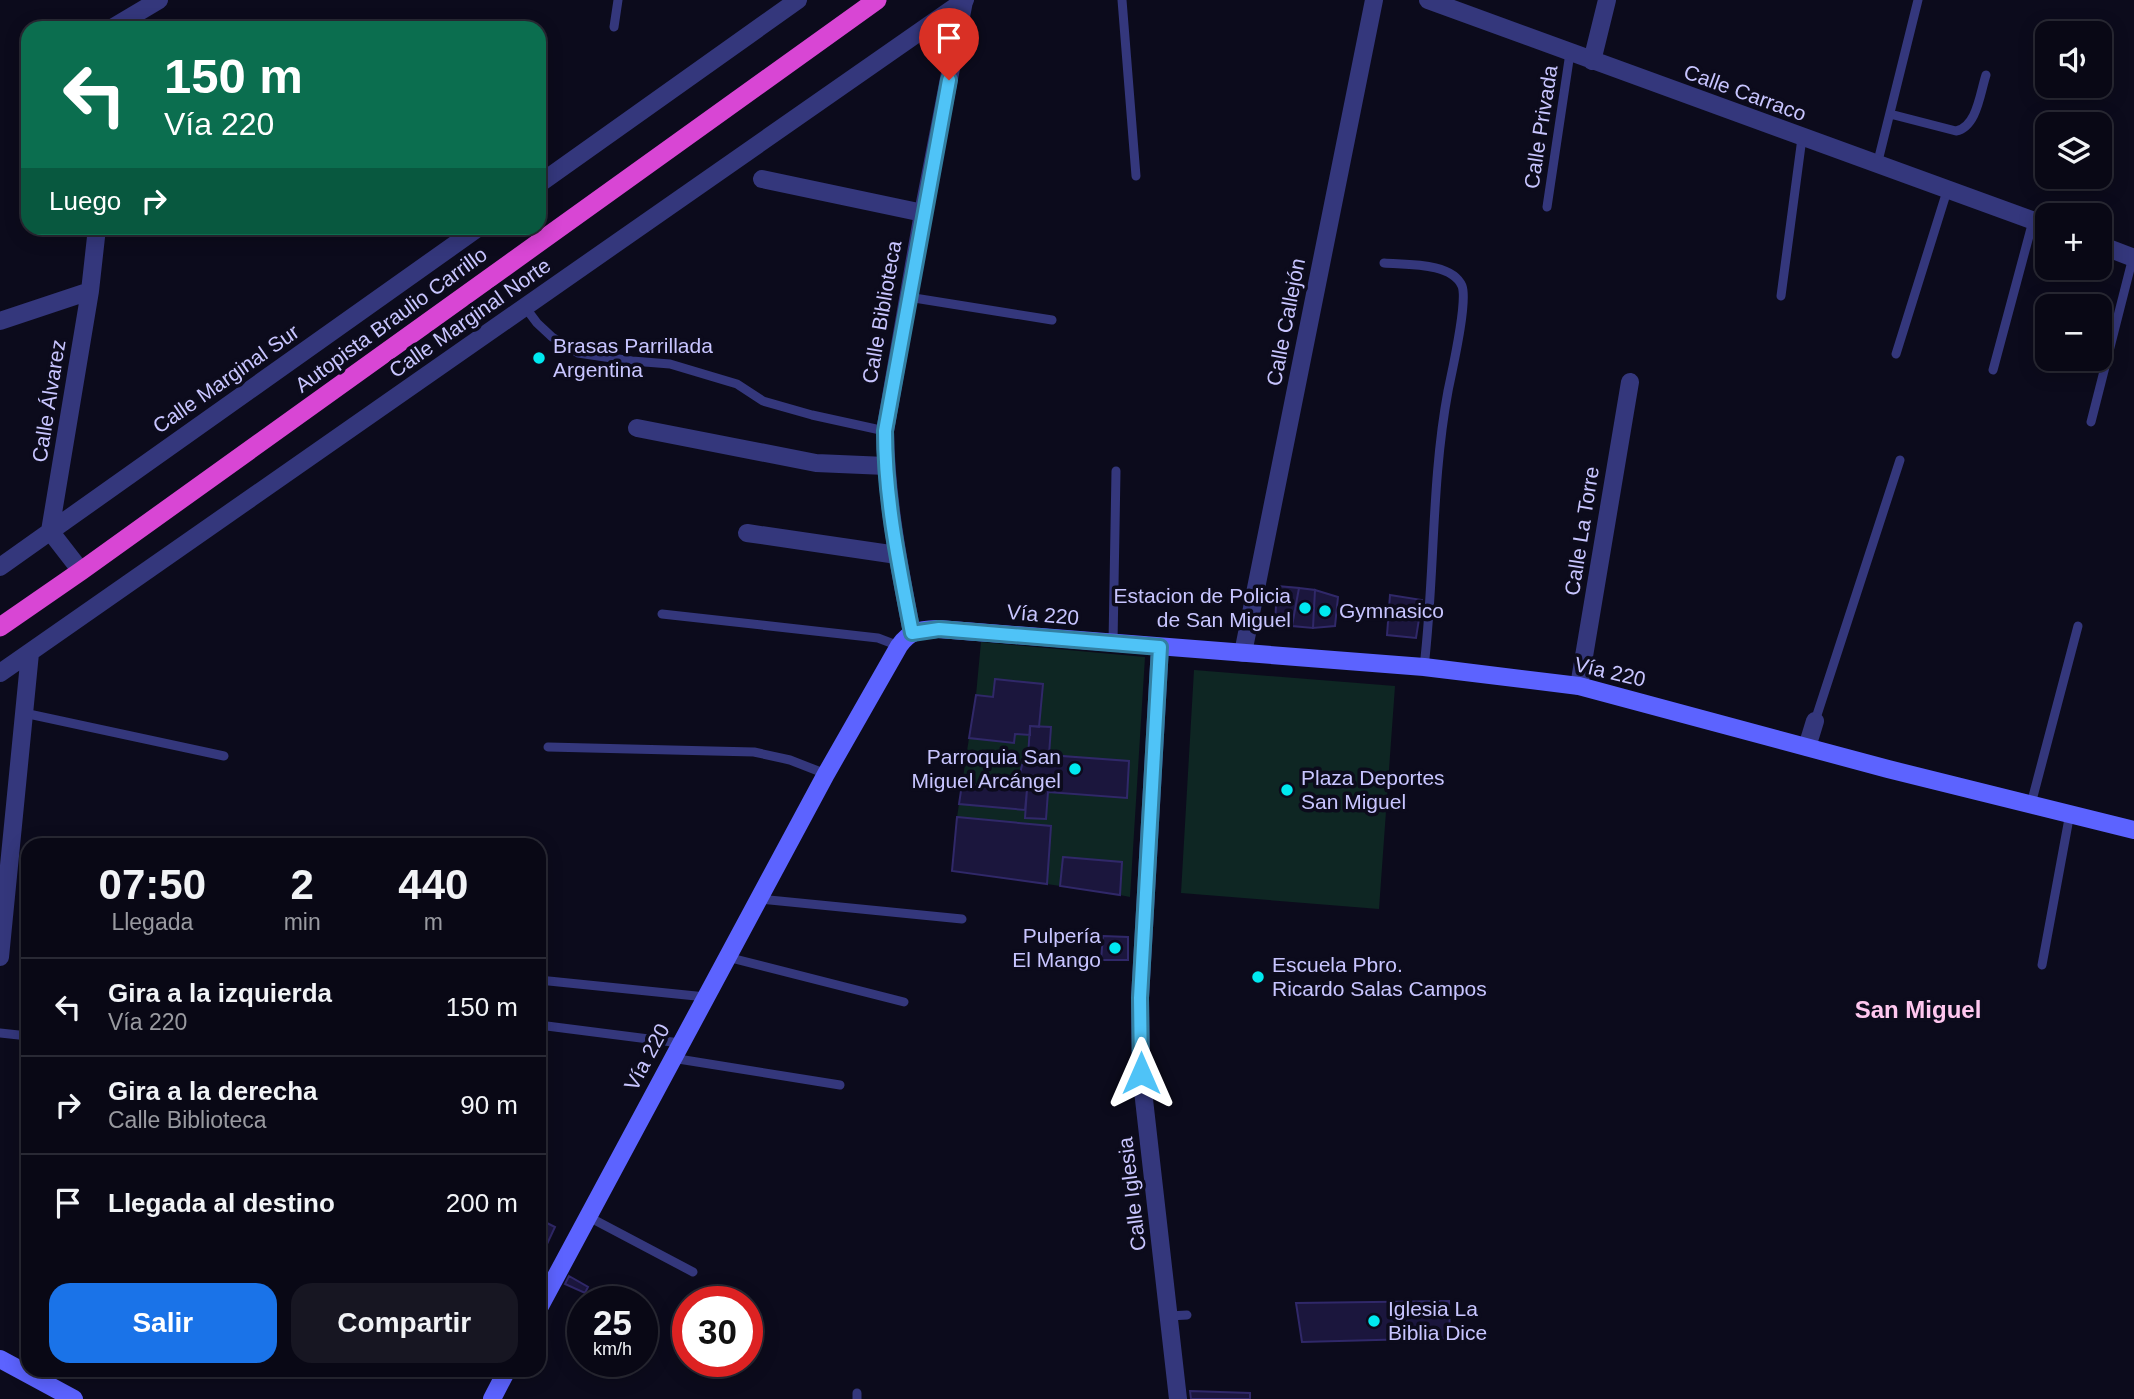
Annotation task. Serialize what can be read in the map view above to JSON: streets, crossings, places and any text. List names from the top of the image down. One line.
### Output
{"streets":{"highway":["Autopista Braulio Carrillo"],"main road":["Vía 220"],"street":["Calle Carraco","Calle Biblioteca","Calle Marginal Norte","Calle Callejón","Calle Marginal Sur","Calle Álvarez","Calle La Torre","Calle Iglesia"],"lane":["Calle Privada"]},"crossings":[["Calle Carraco","Calle Privada"],["Calle Biblioteca","Calle Marginal Norte"],["Calle Biblioteca","Vía 220"],["Calle Callejón","Vía 220"],["Calle Marginal Sur","Calle Álvarez"],["Calle La Torre","Vía 220"],["Vía 220","Calle Iglesia"]],"districts":["San Miguel"],"places":["Brasas Parrillada Argentina","Estacion de Policia de San Miguel","Gymnasico","Parroquia San Miguel Arcángel","Plaza Deportes San Miguel","Pulpería El Mango","Escuela Pbro. Ricardo Salas Campos","Iglesia La Biblia Dice"],"page":{"map_buttons":["+","−"],"turn":["150 m","Vía 220"],"then":"Luego","eta":["07:50","Llegada","2","min","440","m"],"list":[{"name":"Gira a la izquierda","note":"Vía 220","value":"150 m"},{"name":"Gira a la derecha","note":"Calle Biblioteca","value":"90 m"},{"name":"Llegada al destino","value":"200 m"}],"buttons":["Salir","Compartir"],"speed":"25 km/h","limit":"30"}}
